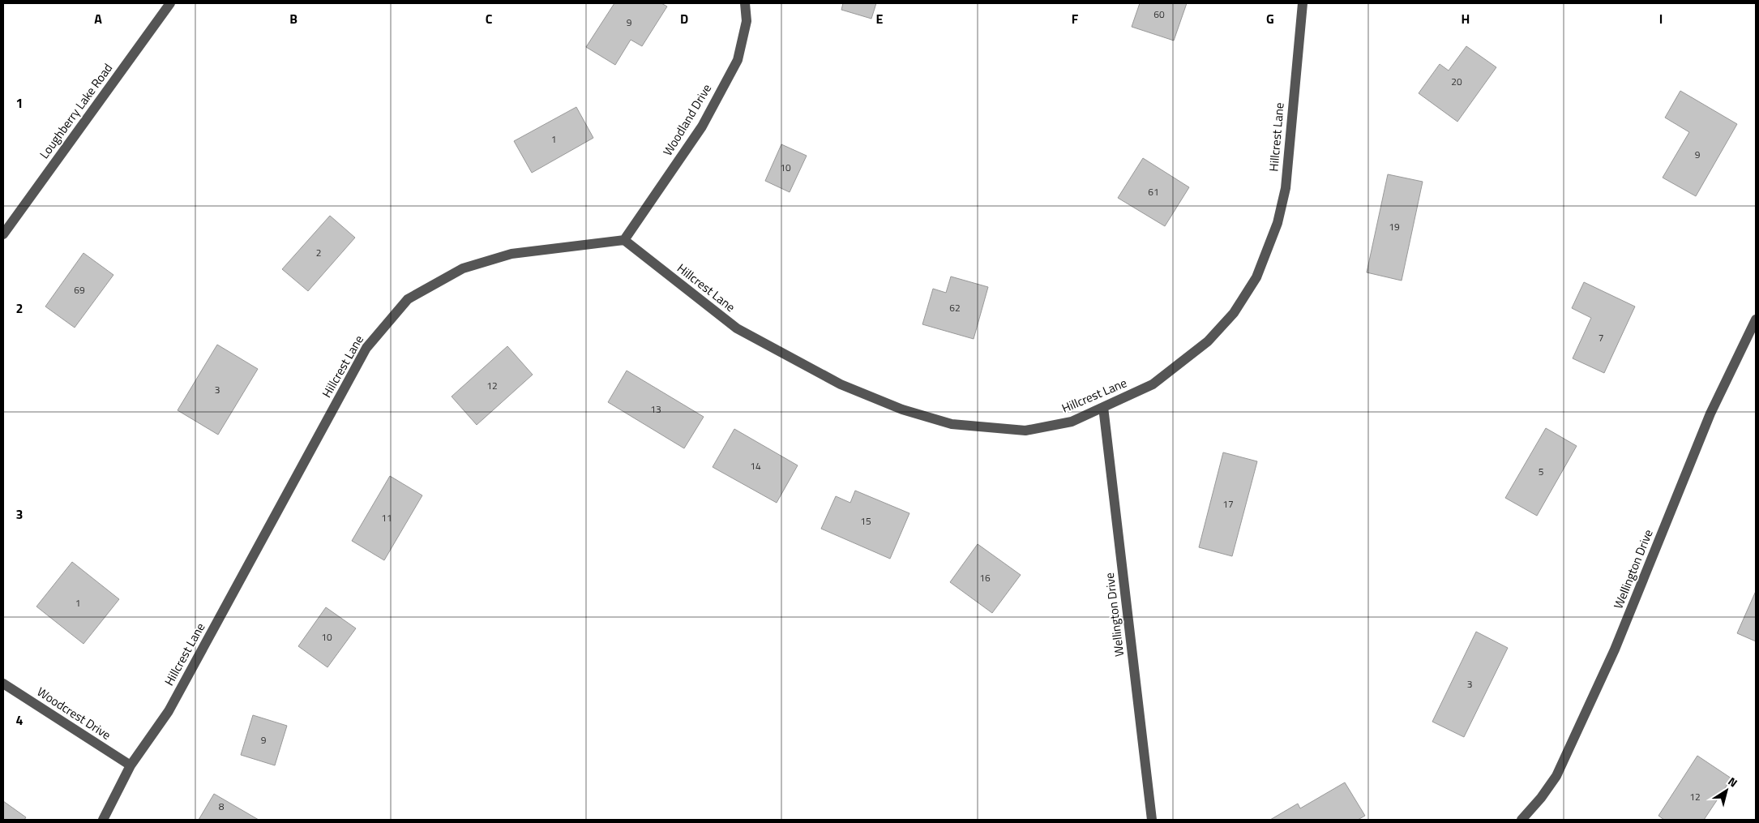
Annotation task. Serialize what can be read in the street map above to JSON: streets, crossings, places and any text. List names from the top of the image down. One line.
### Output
{"streets":{"street":["Loughberry Lake Road","Woodland Drive","Hillcrest Lane","Wellington Drive","Woodcrest Drive"]},"crossings":[["Woodland Drive","Hillcrest Lane"],["Hillcrest Lane","Wellington Drive"],["Hillcrest Lane","Woodcrest Drive"]],"house_numbers":["60","9","20","1","9","10","61","19","2","69","62","7","12","3","13","14","5","17","11","15","16","1","10","3","9","12","8"],"north":"top right","grid":{"columns":["A","B","C","D","E","F","G","H","I"],"rows":["1","2","3","4"]}}
